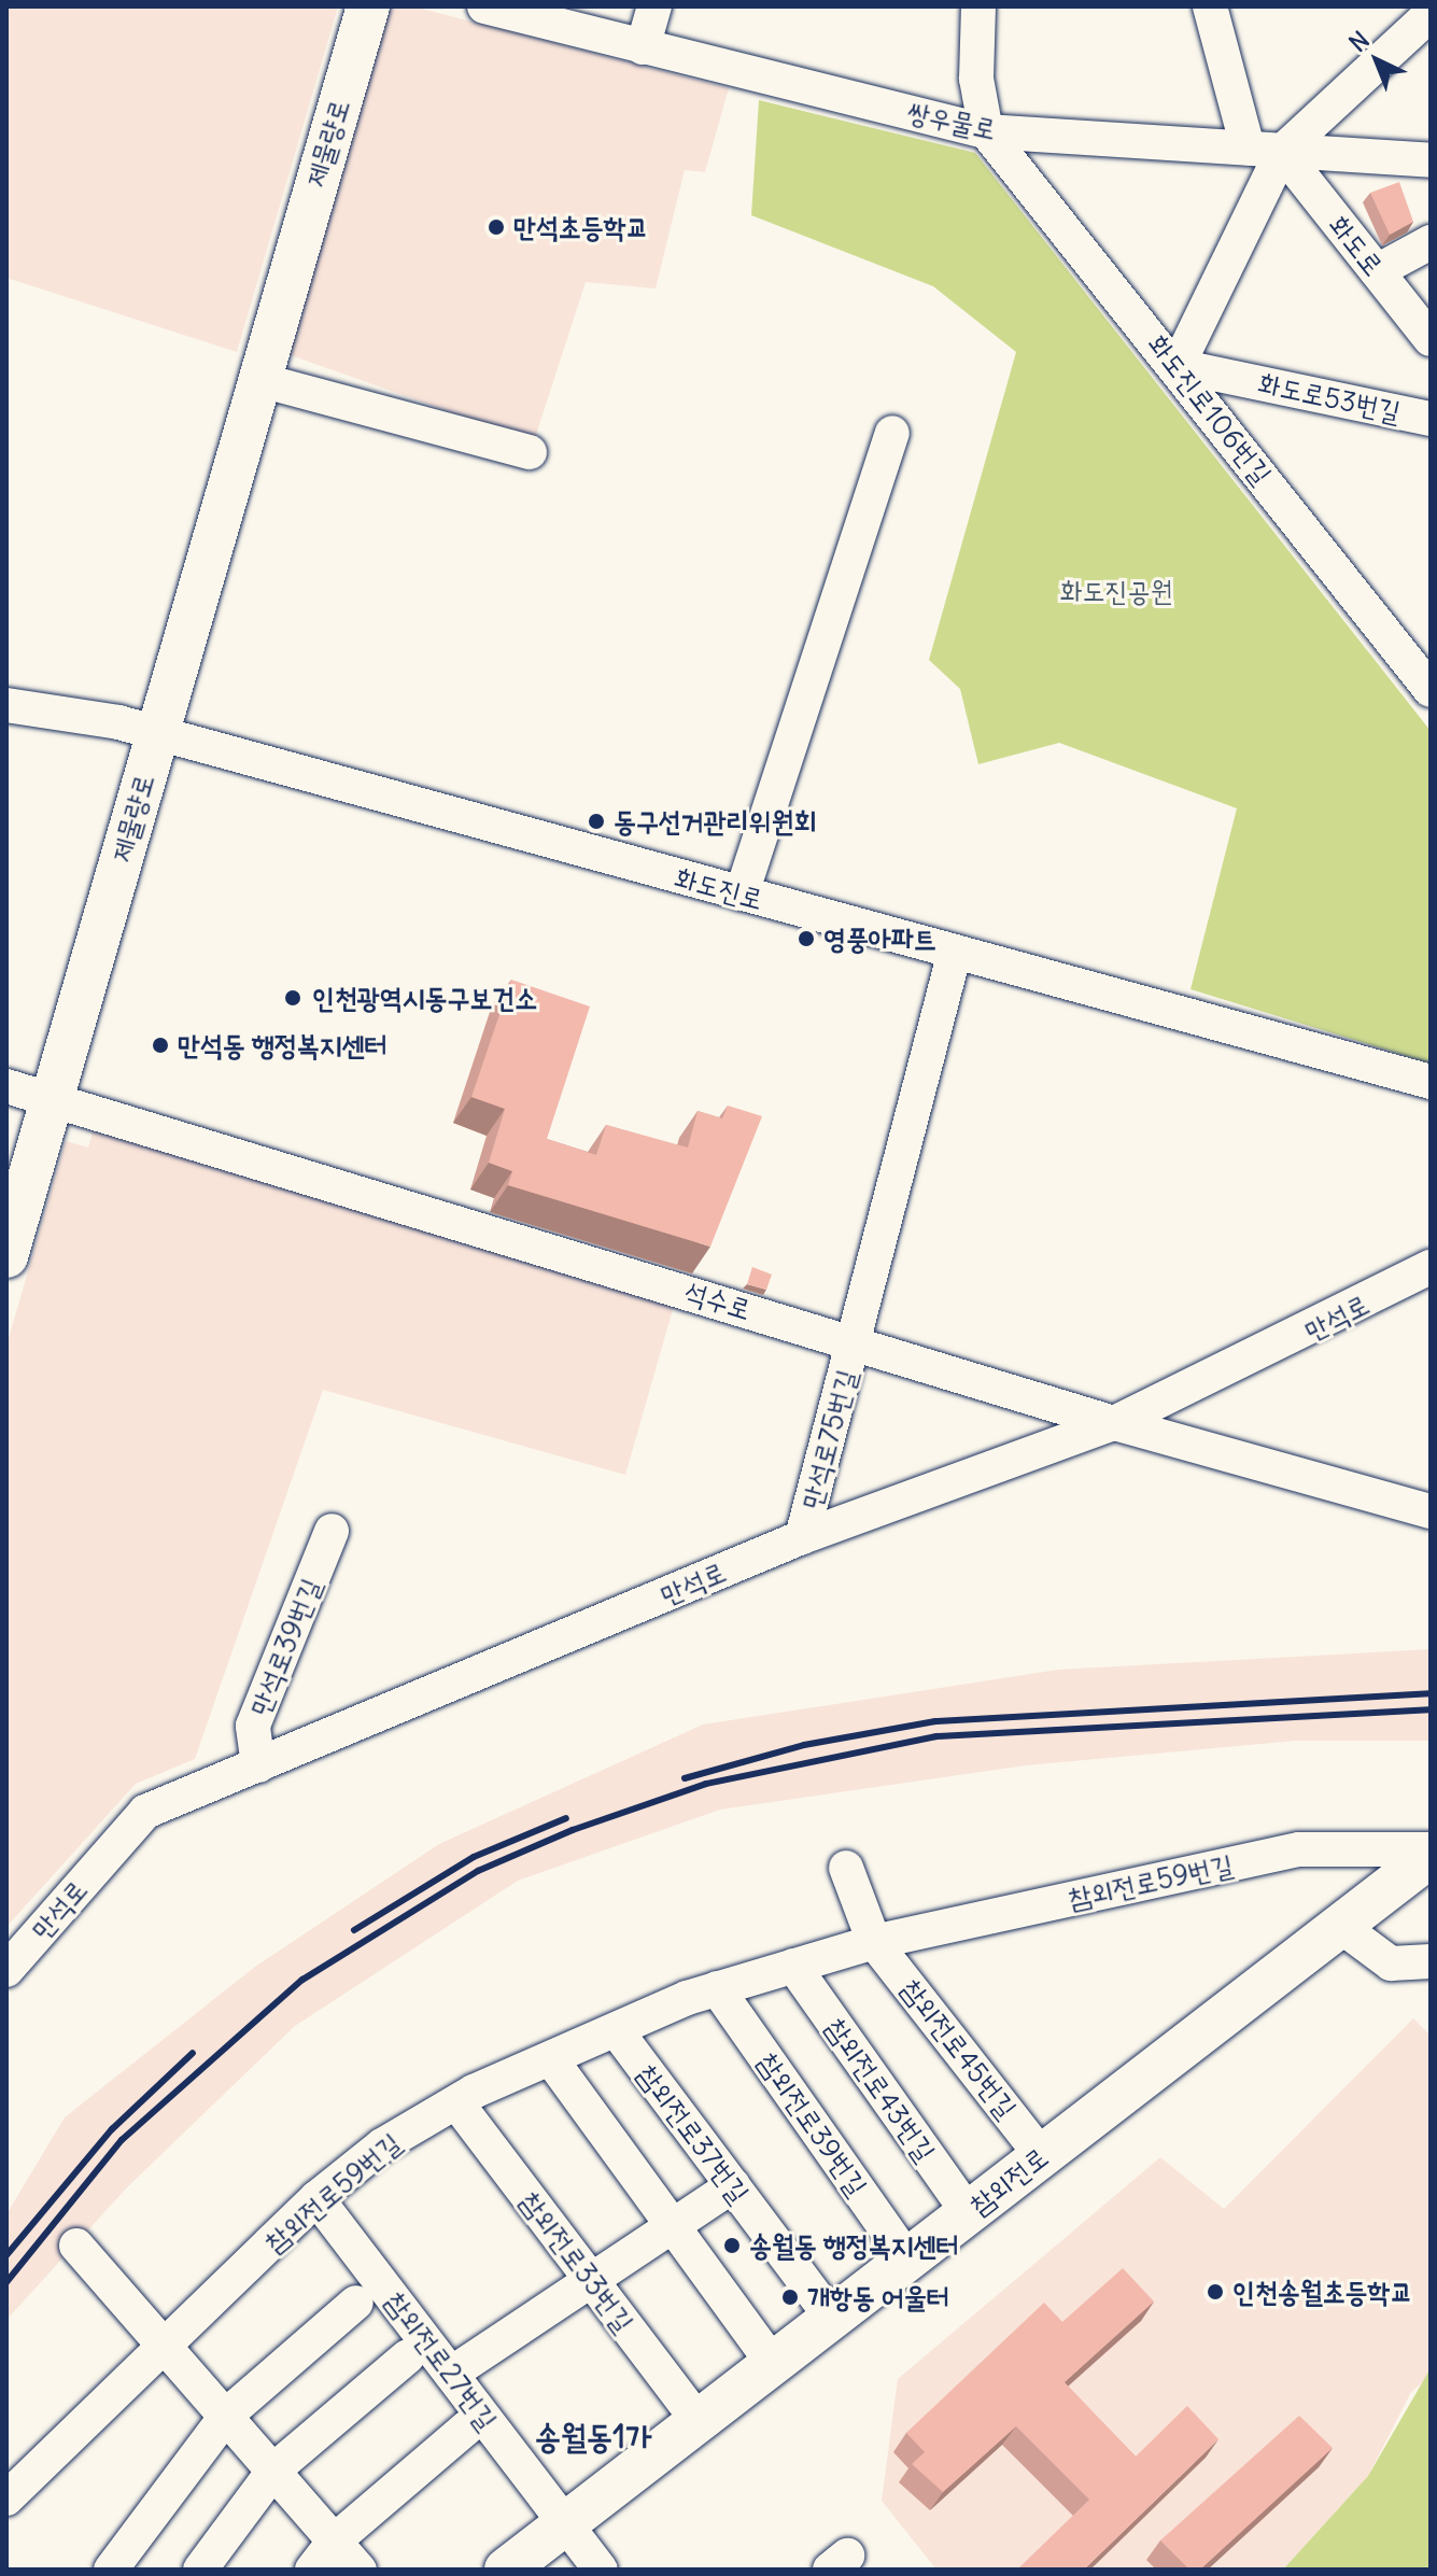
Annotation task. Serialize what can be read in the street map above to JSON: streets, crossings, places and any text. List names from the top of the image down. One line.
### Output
{"streets":{"main road":["제물량로","참외전로"],"street":["쌍우물로","화도로","화도로53번길","화도진로106번길","화도진로","석수로","만석로","만석로75번길","만석로39번길","참외전로59번길","참외전로45번길","참외전로43번길","참외전로39번길","참외전로37번길","참외전로33번길","참외전로27번길"]},"crossings":[["쌍우물로","화도로"],["쌍우물로","화도진로106번길"],["제물량로","화도진로"],["제물량로","석수로"],["화도로53번길","화도진로106번길"],["화도진로","만석로75번길"],["석수로","만석로"],["석수로","만석로75번길"],["만석로","만석로75번길"],["만석로","만석로39번길"],["참외전로59번길","참외전로45번길"],["참외전로59번길","참외전로43번길"],["참외전로59번길","참외전로39번길"],["참외전로59번길","참외전로37번길"],["참외전로59번길","참외전로"],["참외전로59번길","참외전로33번길"],["참외전로59번길","참외전로27번길"],["참외전로45번길","참외전로"],["참외전로43번길","참외전로"],["참외전로39번길","참외전로"],["참외전로37번길","참외전로"],["참외전로","참외전로33번길"],["참외전로","참외전로27번길"]],"districts":["송월동1가"],"parks":["화도진공원"],"places":["만석초등학교","동구선거관리위원회","영풍아파트","인천광역시동구보건소","만석동 행정복지센터","송월동 행정복지센터","인천송월초등학교","개항동 어울터"],"north":"top left"}
